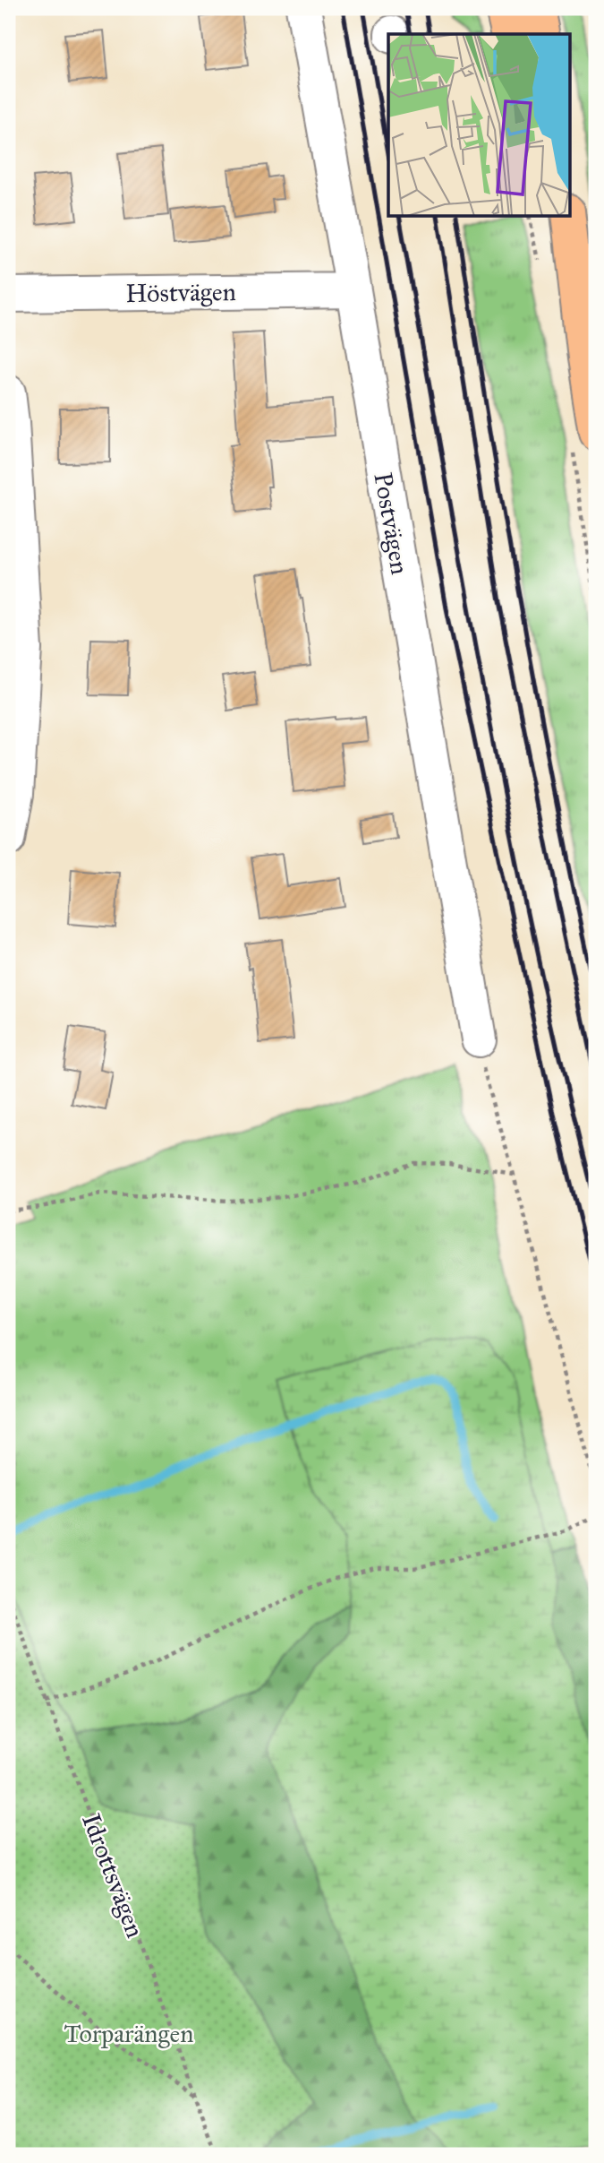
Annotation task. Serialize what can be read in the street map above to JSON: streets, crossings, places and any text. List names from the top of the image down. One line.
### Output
{"streets":{"street":["Höstvägen","Postvägen"],"path":["Idrottsvägen"]},"crossings":[["Höstvägen","Postvägen"]],"parks":["Torparängen"]}
